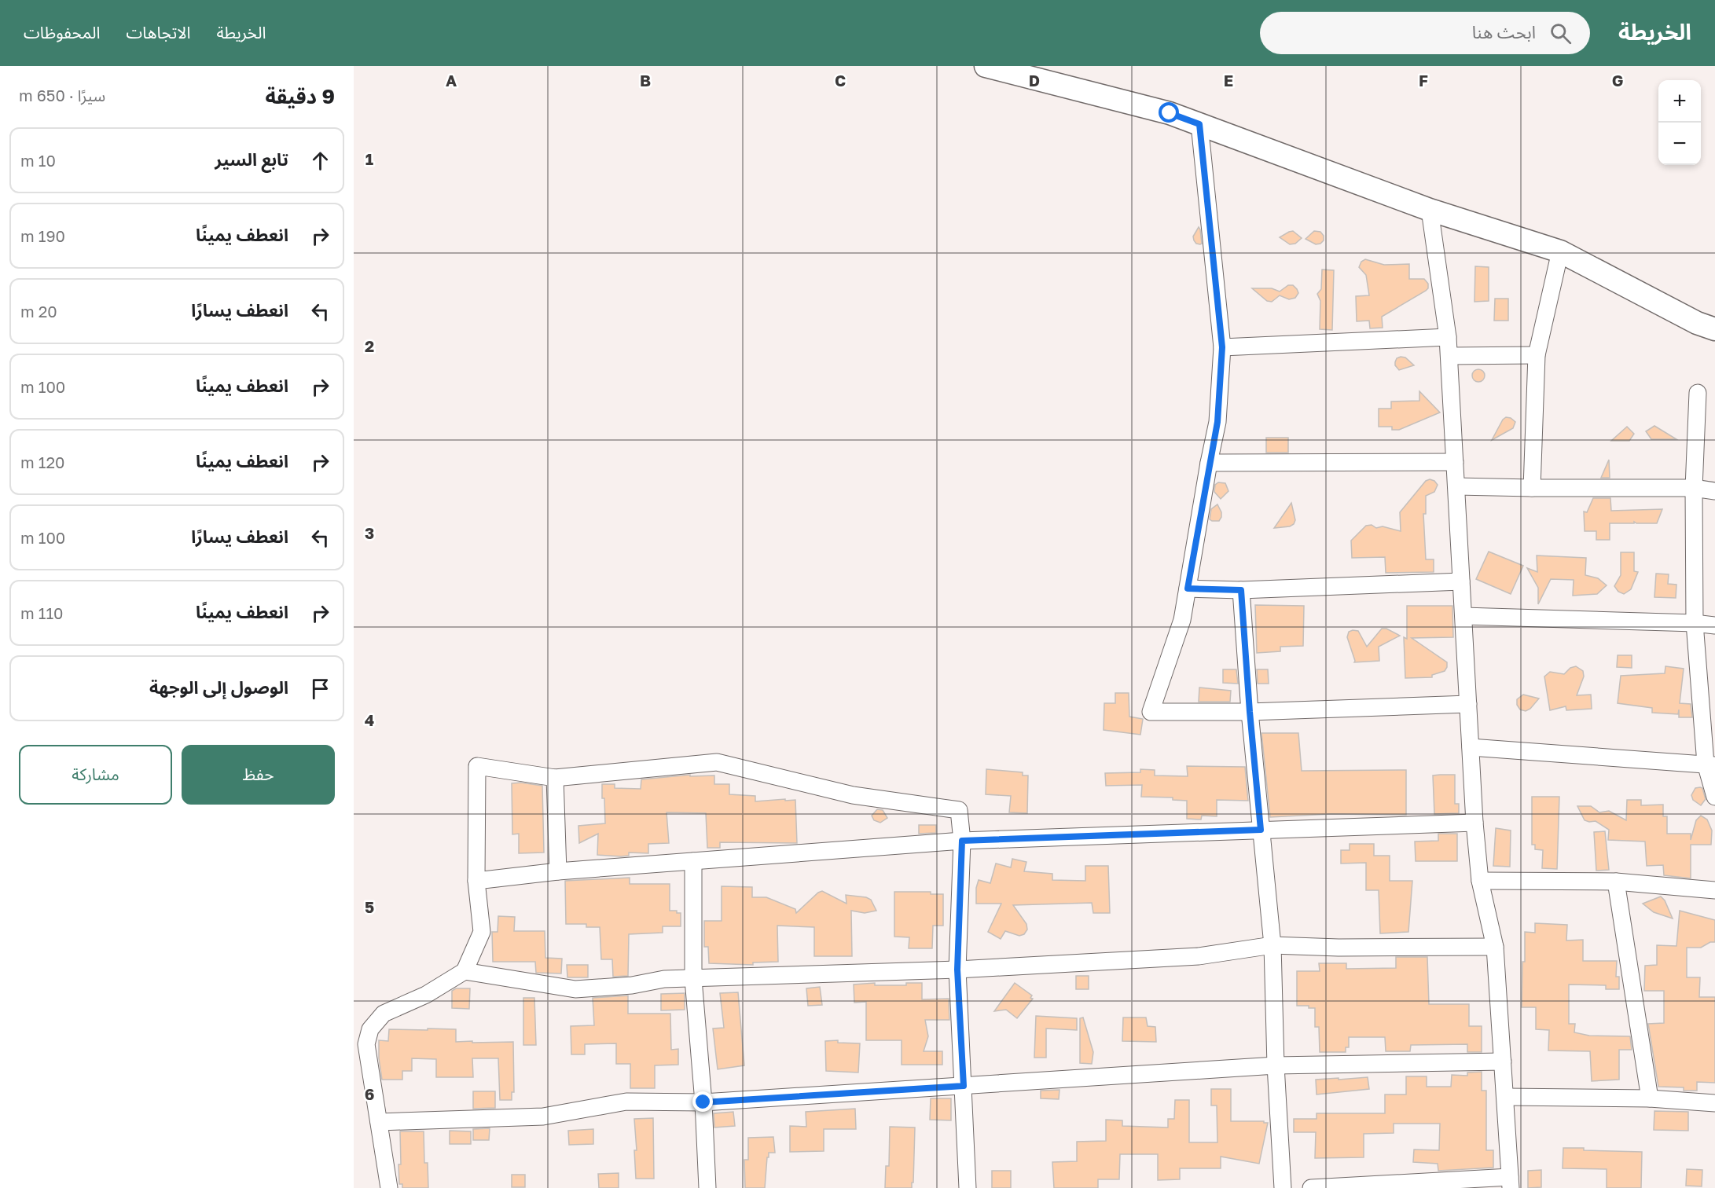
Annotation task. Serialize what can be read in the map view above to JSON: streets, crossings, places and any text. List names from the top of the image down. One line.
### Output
{"page":{"header":"الخريطة","search":"ابحث هنا","nav":["الخريطة","الاتجاهات","المحفوظات"],"heading":["9 دقيقة","سيرًا · 650 m"],"map_buttons":["+","−"],"list":[["تابع السير","10 m"],["انعطف يمينًا","190 m"],["انعطف يسارًا","20 m"],["انعطف يمينًا","100 m"],["انعطف يمينًا","120 m"],["انعطف يسارًا","100 m"],["انعطف يمينًا","110 m"],"الوصول إلى الوجهة"],"buttons":["حفظ","مشاركة"]},"grid":{"columns":["A","B","C","D","E","F","G"],"rows":["1","2","3","4","5","6"]}}
